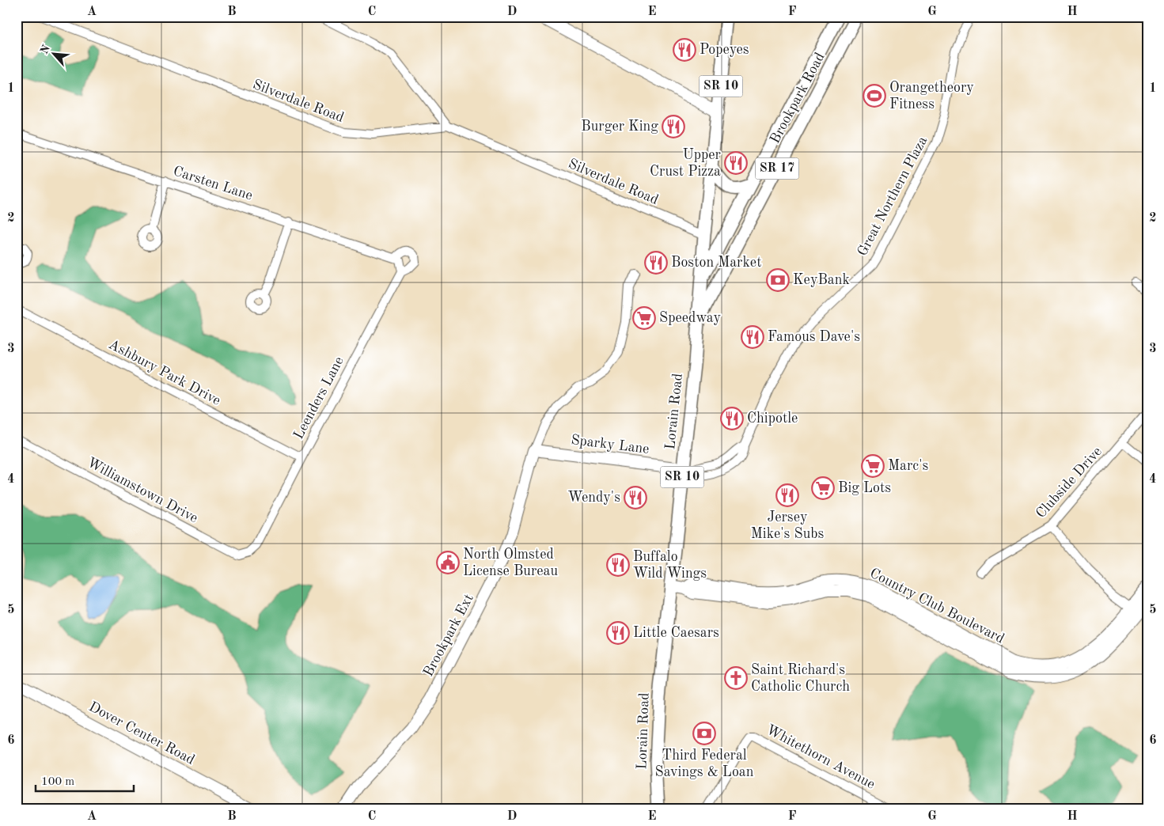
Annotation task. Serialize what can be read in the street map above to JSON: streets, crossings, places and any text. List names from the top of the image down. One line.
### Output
{"streets":{"main road":["SR 10","Brookpark Road","SR 17","Lorain Road"],"street":["Silverdale Road","Carsten Lane","Great Northern Plaza","Ashbury Park Drive","Leenders Lane","Sparky Lane","Clubside Drive","Williamstown Drive","Country Club Boulevard","Brookpark Ext","Dover Center Road","Whitethorn Avenue"]},"crossings":[["Brookpark Road","Lorain Road"],["Silverdale Road","Lorain Road"],["Great Northern Plaza","Lorain Road"],["Great Northern Plaza","Sparky Lane"],["Ashbury Park Drive","Leenders Lane"],["Leenders Lane","Williamstown Drive"],["Lorain Road","Sparky Lane"],["Lorain Road","Country Club Boulevard"],["Sparky Lane","Brookpark Ext"]],"places":{"restaurant":["Popeyes","Burger King","Upper Crust Pizza","Boston Market","Famous Dave's","Chipotle","Jersey Mike's Subs","Wendy's","Buffalo Wild Wings","Little Caesars"],"sports":["Orangetheory Fitness"],"bank":["KeyBank","Third Federal Savings & Loan"],"supermarket":["Speedway","Marc's","Big Lots"],"public building":["North Olmsted License Bureau"],"church":["Saint Richard's Catholic Church"]},"scale_bar":"100 m","north":"top left","grid":{"columns":["A","B","C","D","E","F","G","H"],"rows":["1","2","3","4","5","6"]}}
